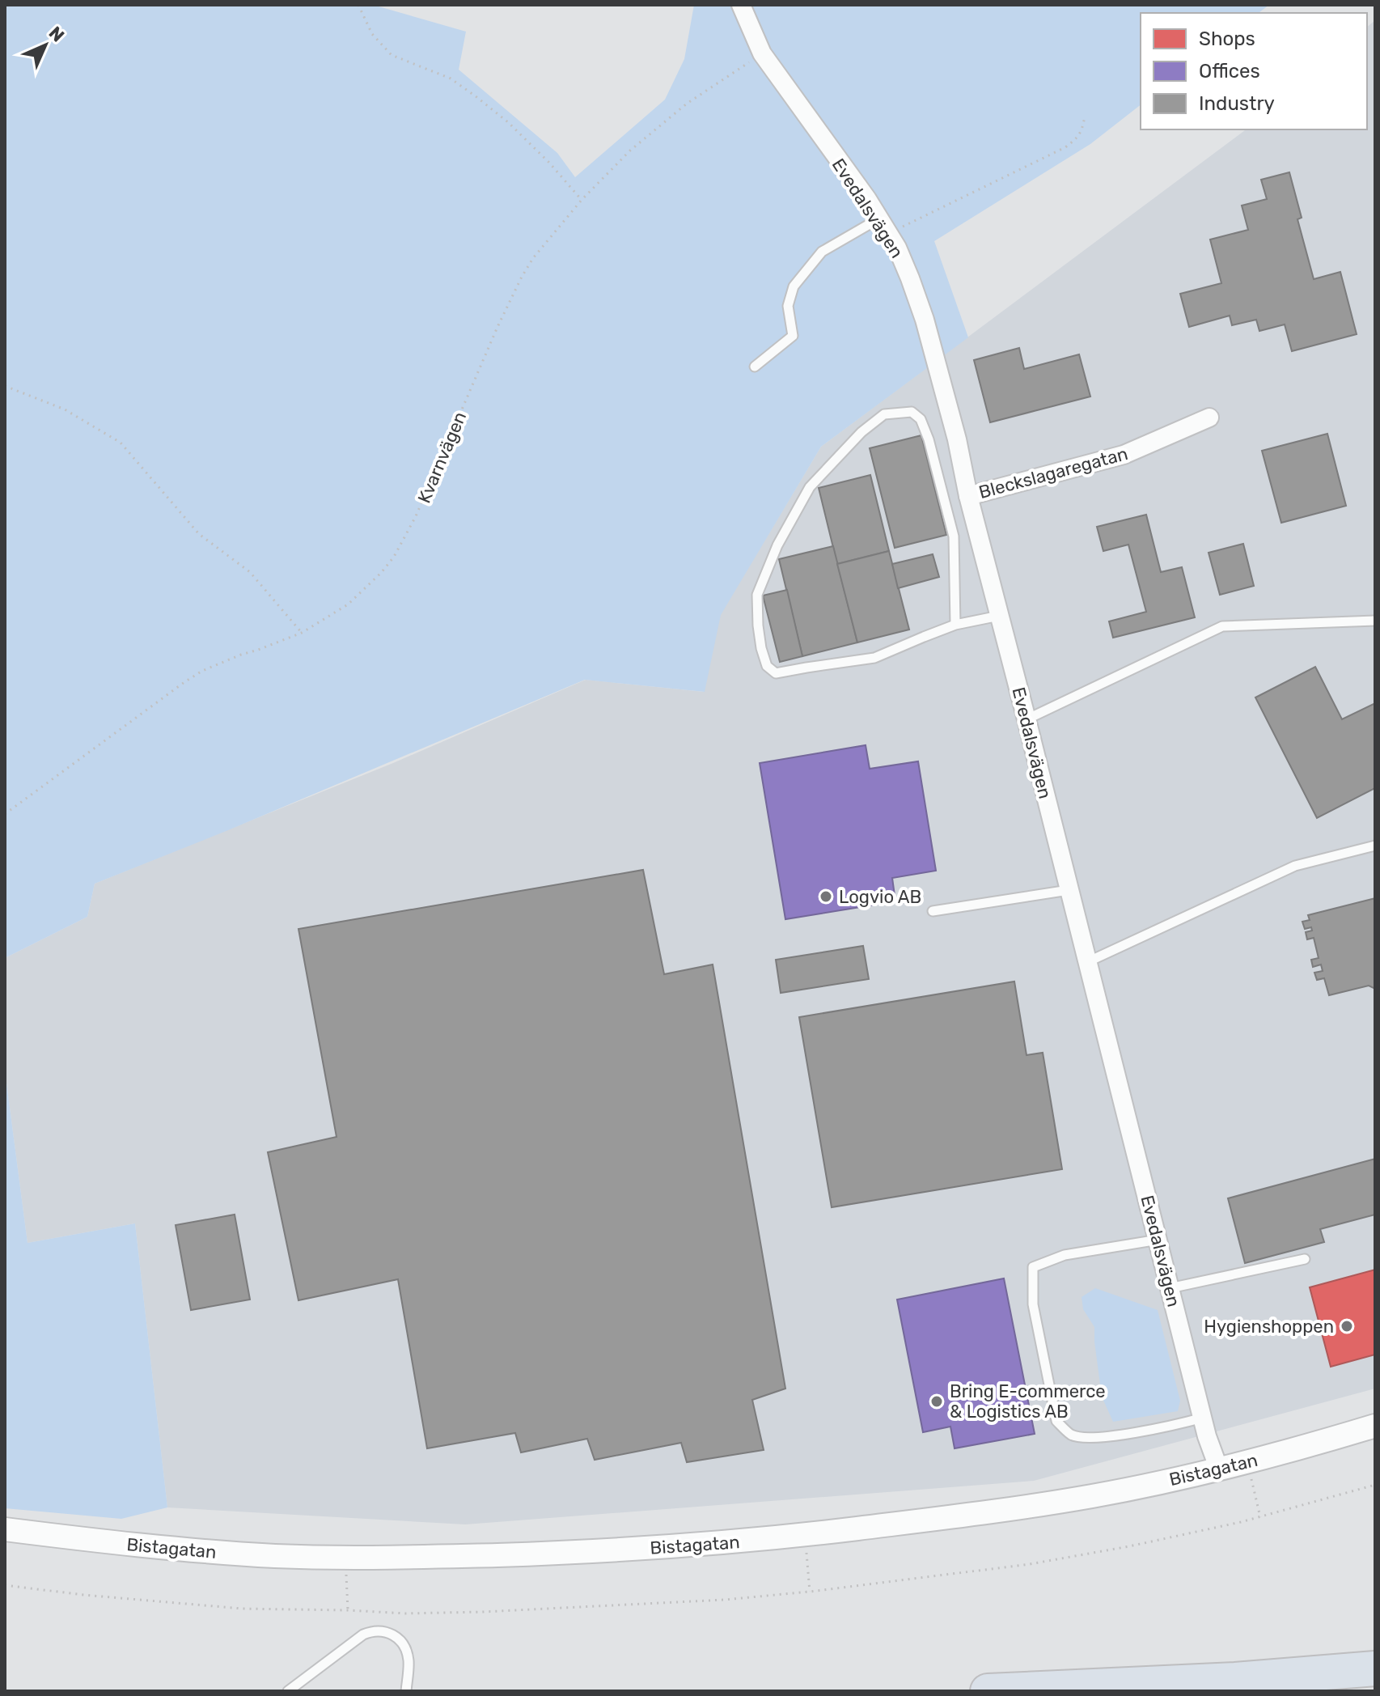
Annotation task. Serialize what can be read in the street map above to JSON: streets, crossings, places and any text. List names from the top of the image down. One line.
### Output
{"streets":{"street":["Evedalsvägen","Bleckslagaregatan","Bistagatan"],"path":["Kvarnvägen"]},"crossings":[["Evedalsvägen","Kvarnvägen"],["Evedalsvägen","Bleckslagaregatan"],["Evedalsvägen","Bistagatan"]],"places":["Logvio AB","Hygienshoppen","Bring E-commerce & Logistics AB"],"legend":["Shops","Offices","Industry"],"north":"top right"}
